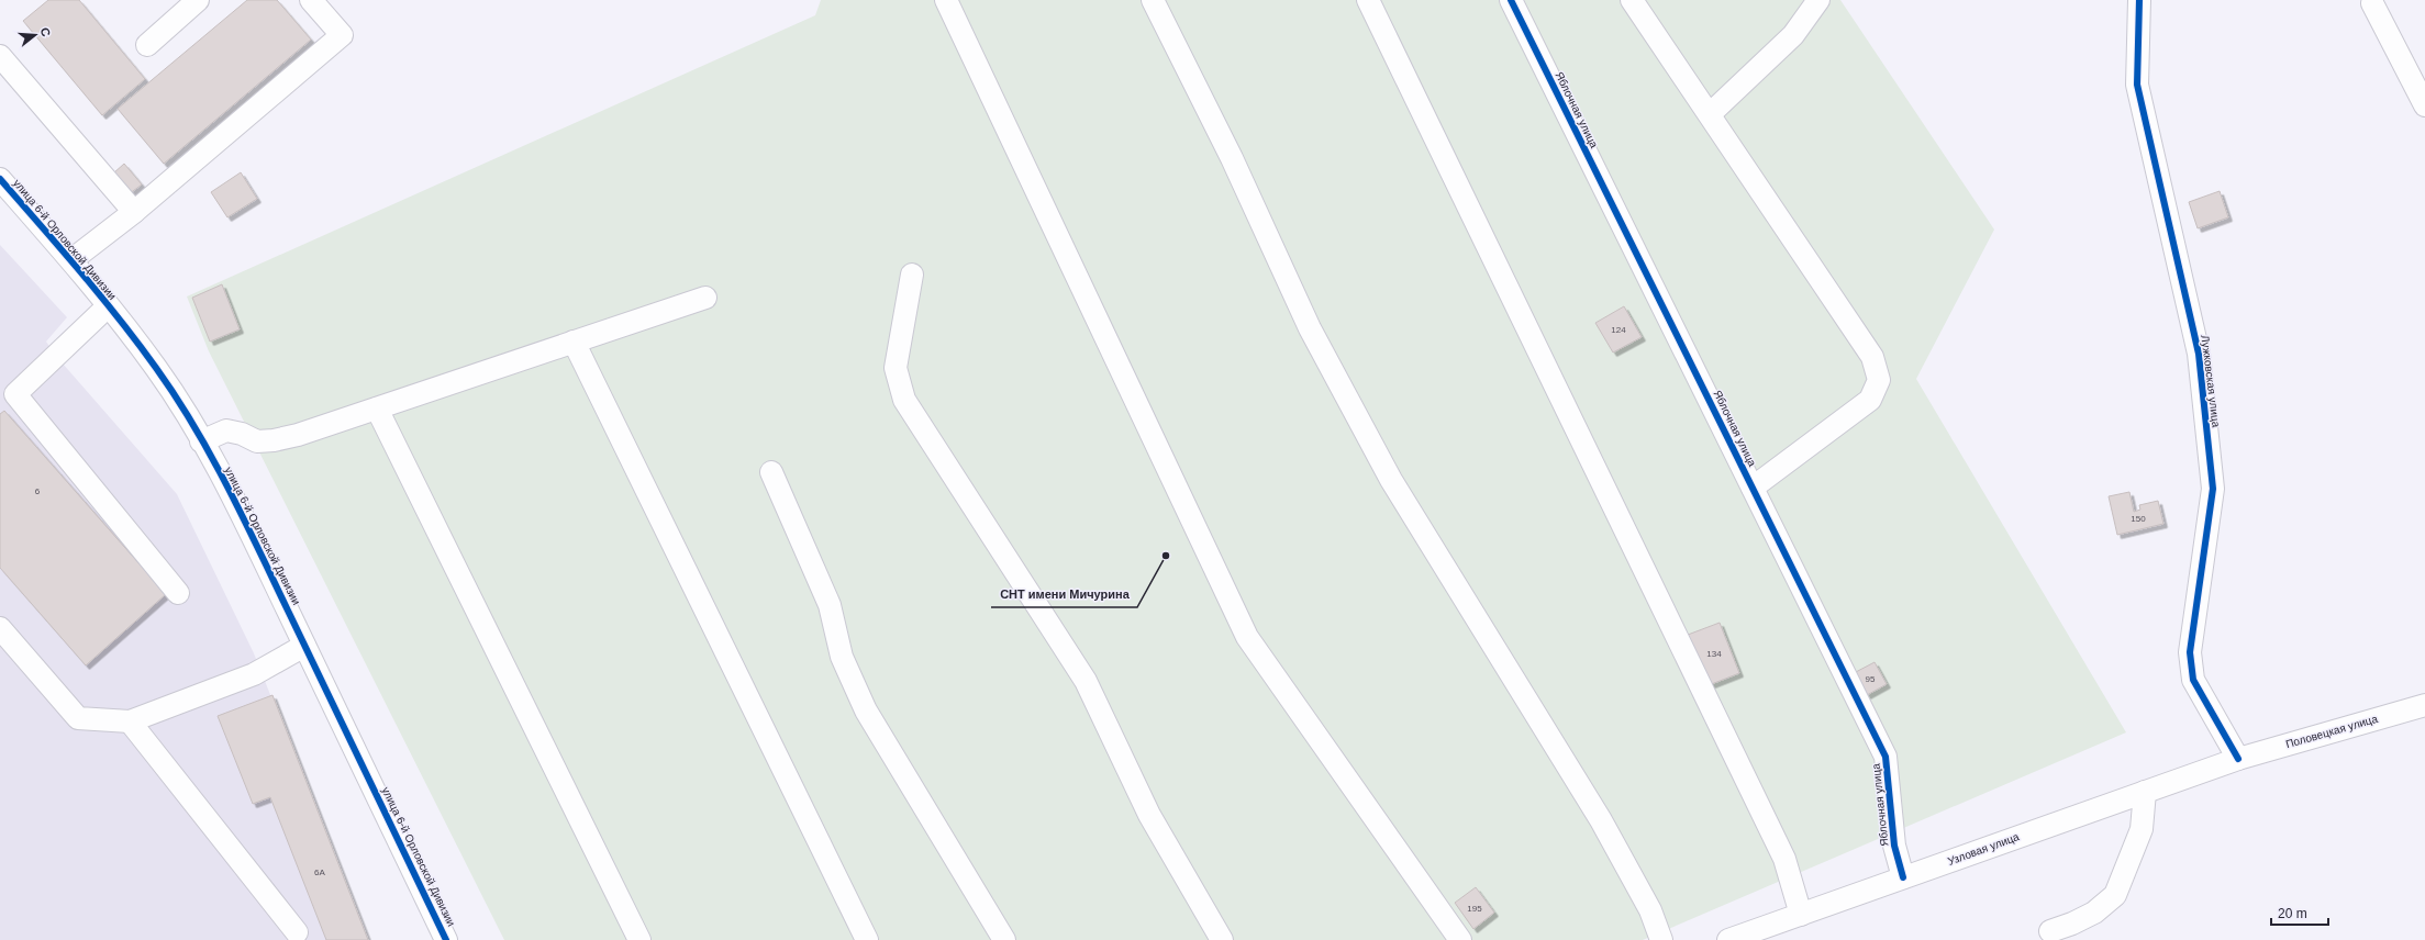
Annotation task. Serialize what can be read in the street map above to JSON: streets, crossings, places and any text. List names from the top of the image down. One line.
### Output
{"streets":{"street":["Яблочная улица","улица 6-й Орловской Дивизии","Лужковская улица","Половецкая улица","Узловая улица"]},"crossings":[["Яблочная улица","Узловая улица"],["Лужковская улица","Половецкая улица"],["Лужковская улица","Узловая улица"],["Половецкая улица","Узловая улица"]],"places":["СНТ имени Мичурина"],"house_numbers":["124","6","150","134","95","6А","195"],"scale_bar":"20 m","north":"right"}
